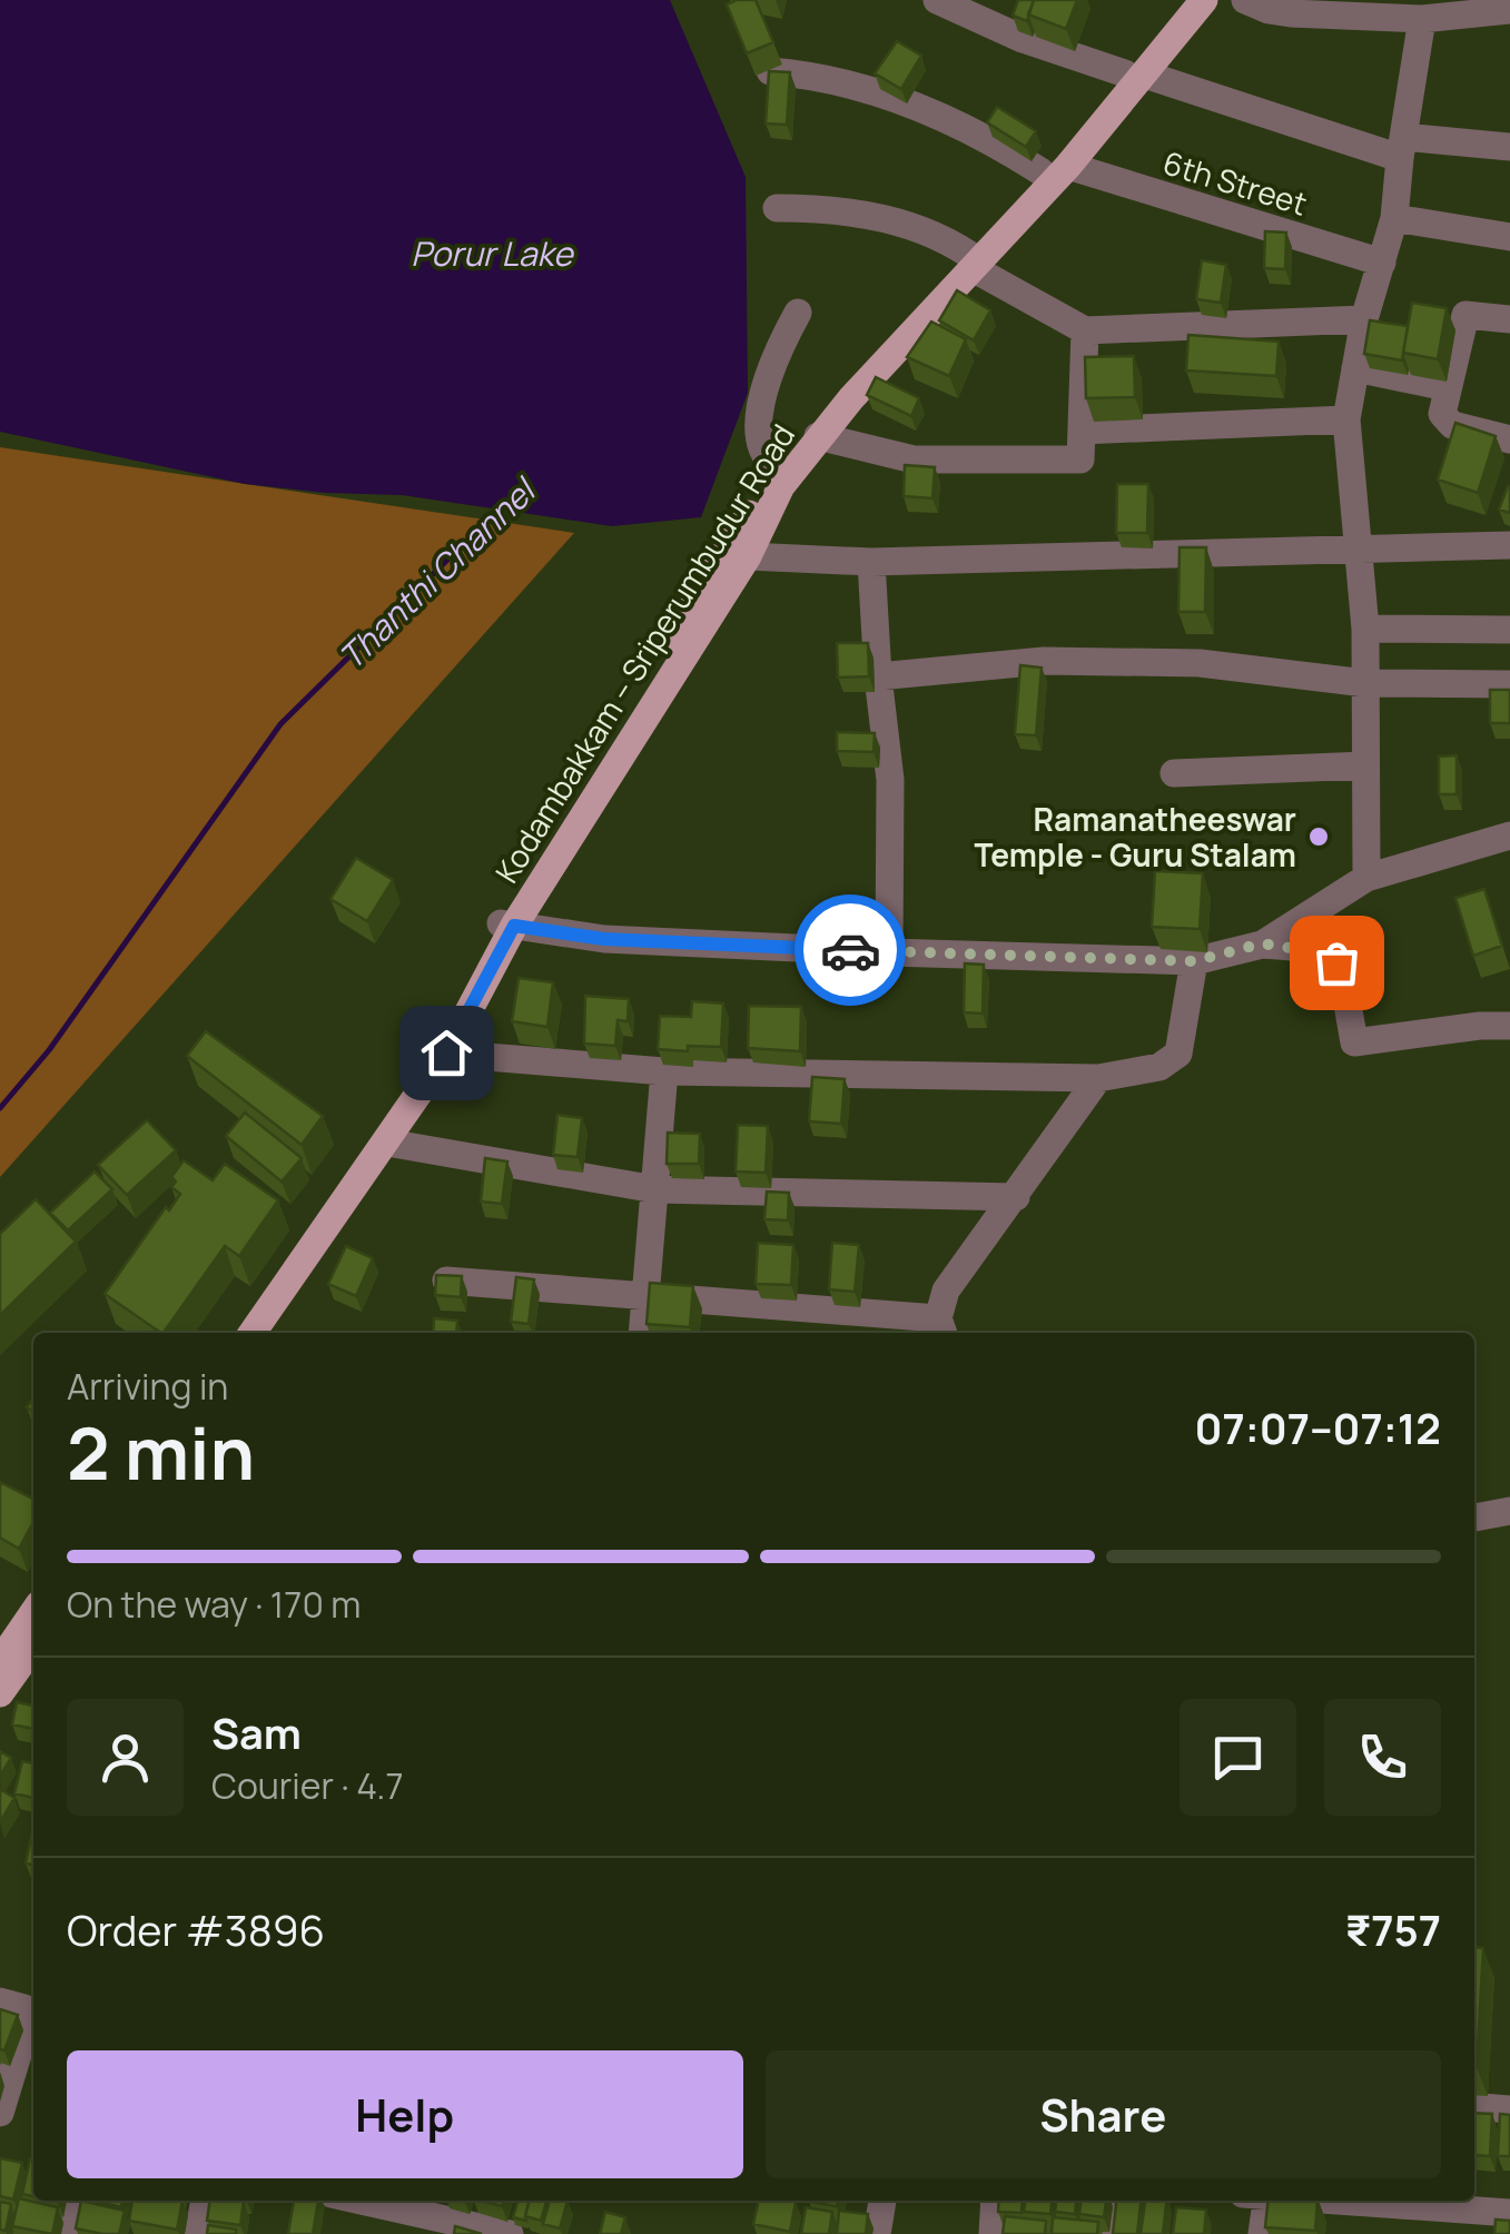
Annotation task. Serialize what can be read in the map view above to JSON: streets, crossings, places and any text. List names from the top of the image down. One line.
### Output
{"streets":{"main road":["Kodambakkam – Sriperumbudur Road"],"street":["6th Street"]},"crossings":[["6th Street","Kodambakkam – Sriperumbudur Road"]],"water":["Porur Lake","Thanthi Channel"],"places":["Ramanatheeswar Temple - Guru Stalam"],"page":{"heading":["2 min","Arriving in","07:07–07:12"],"panel":["Sam","Courier · 4.7","Order #3896","₹757"],"bar":"On the way · 170 m","buttons":["Help","Share"]}}
